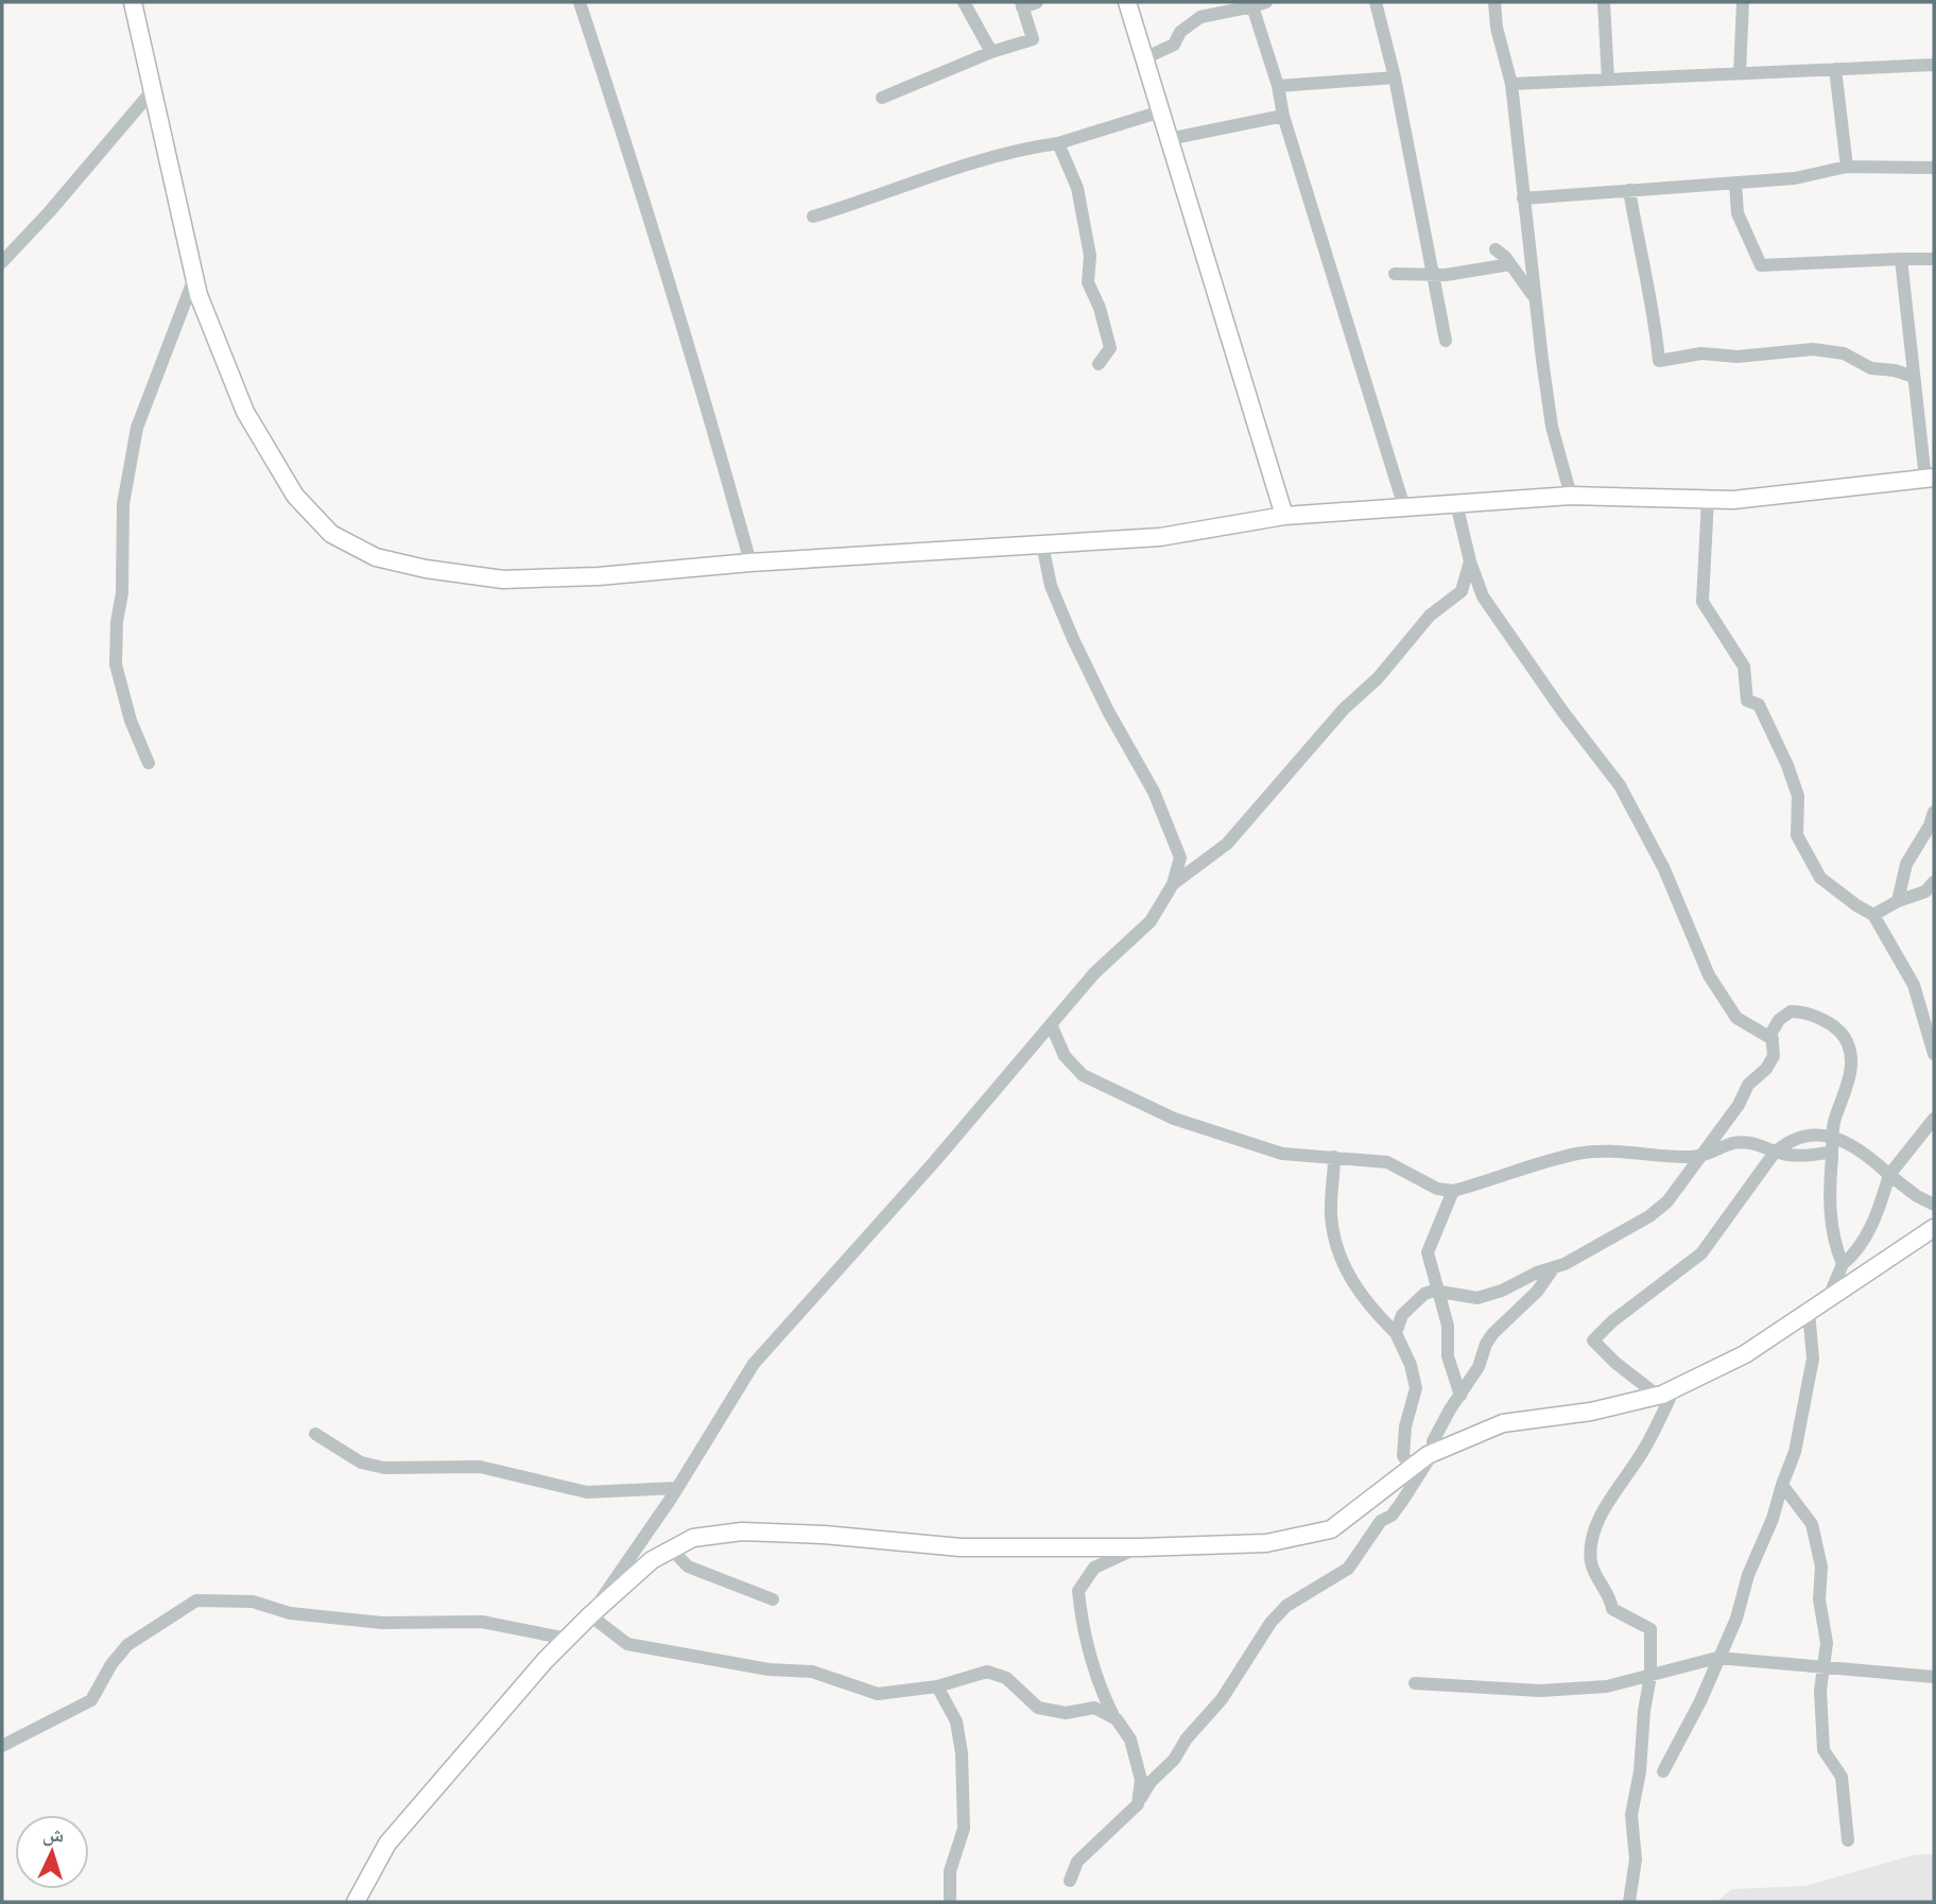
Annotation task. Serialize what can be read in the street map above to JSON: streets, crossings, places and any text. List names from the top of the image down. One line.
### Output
{"north":"top"}
